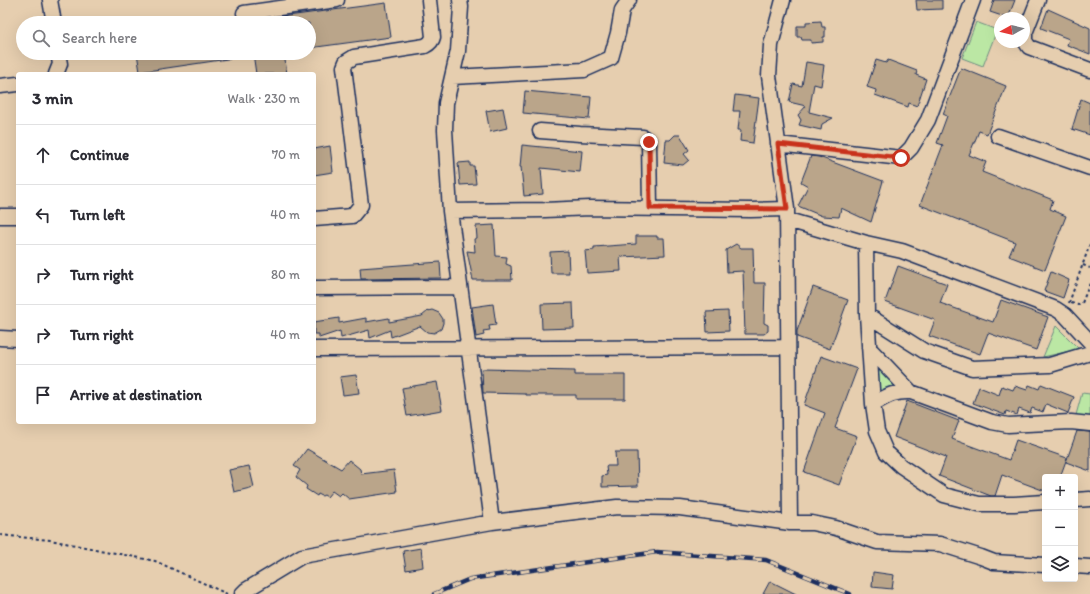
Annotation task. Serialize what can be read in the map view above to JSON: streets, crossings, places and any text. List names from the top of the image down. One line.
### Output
{"north":"left","page":{"search":"Search here","heading":["3 min","Walk · 230 m"],"list":[["Continue","70 m"],["Turn left","40 m"],["Turn right","80 m"],["Turn right","40 m"],"Arrive at destination"],"map_buttons":["+","−"]}}
